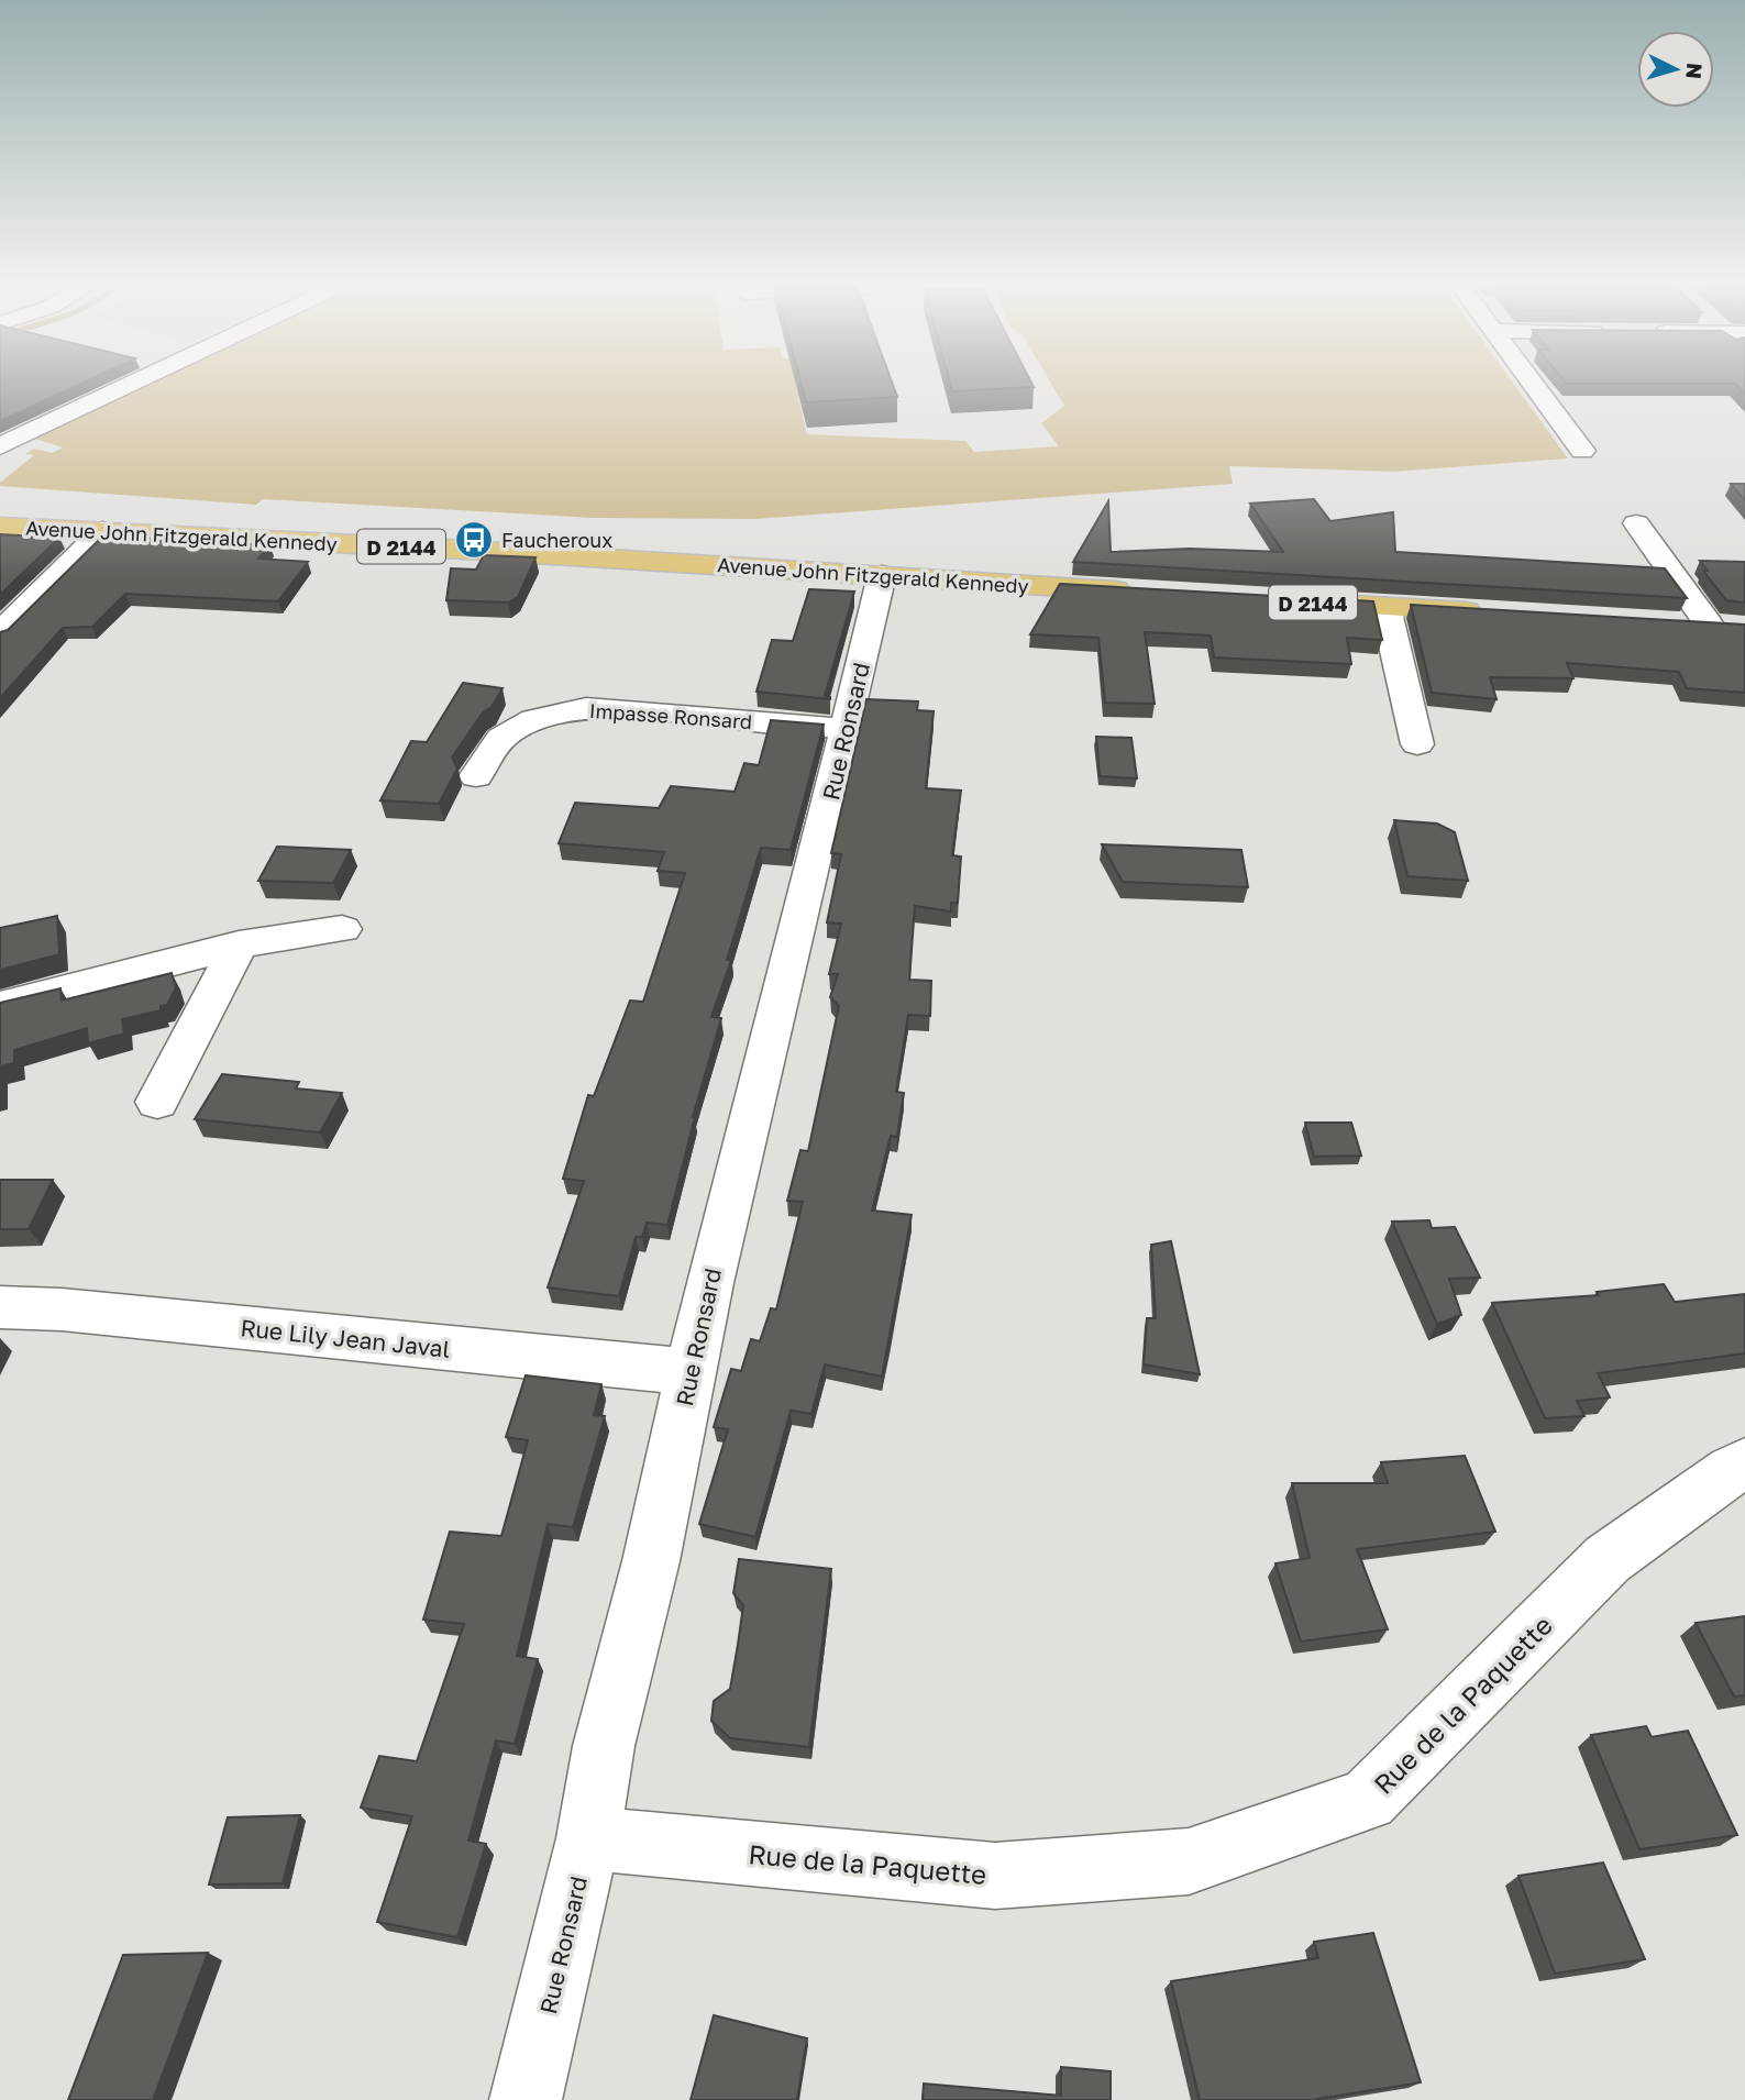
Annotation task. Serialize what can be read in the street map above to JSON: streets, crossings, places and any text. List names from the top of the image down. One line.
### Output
{"streets":{"main road":["Avenue John Fitzgerald Kennedy","D 2144"],"street":["Impasse Ronsard","Rue Ronsard","Rue Lily Jean Javal","Rue de la Paquette"]},"crossings":[["Avenue John Fitzgerald Kennedy","Rue Ronsard"],["Impasse Ronsard","Rue Ronsard"],["Rue Ronsard","Rue Lily Jean Javal"],["Rue Ronsard","Rue de la Paquette"]],"places":{"bus stop":["Faucheroux"]},"north":"right"}
